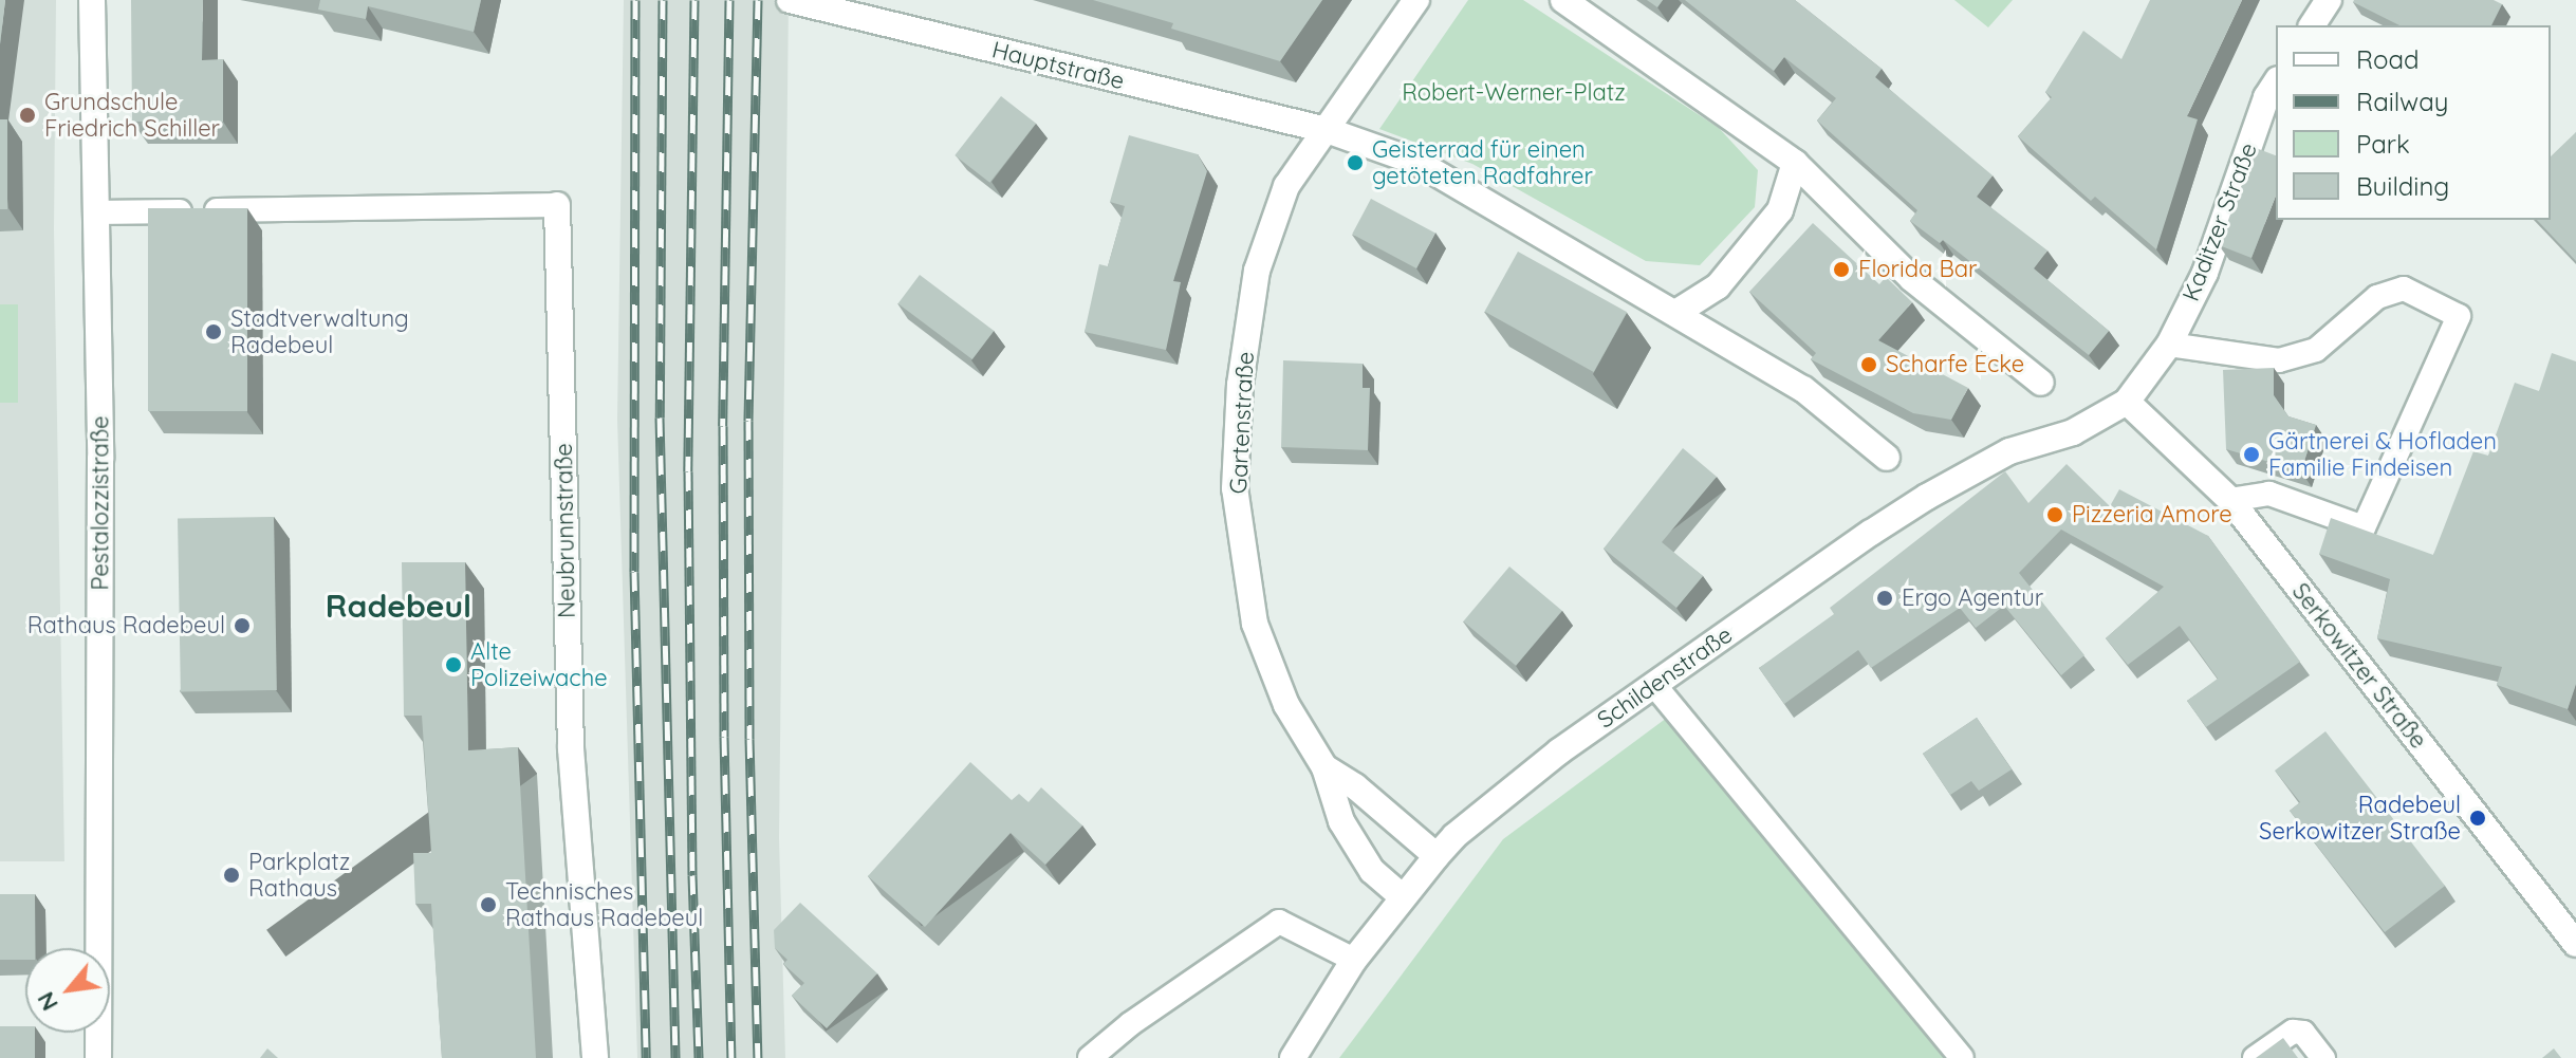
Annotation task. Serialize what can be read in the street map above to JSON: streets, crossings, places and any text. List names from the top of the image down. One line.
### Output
{"streets":{"street":["Hauptstraße","Kaditzer Straße","Gartenstraße","Pestalozzistraße","Neubrunnstraße","Serkowitzer Straße","Schildenstraße"]},"crossings":[["Hauptstraße","Gartenstraße"],["Kaditzer Straße","Serkowitzer Straße"],["Kaditzer Straße","Schildenstraße"],["Gartenstraße","Schildenstraße"],["Serkowitzer Straße","Schildenstraße"]],"districts":["Radebeul"],"parks":["Robert-Werner-Platz"],"places":["Grundschule Friedrich Schiller","Geisterrad für einen getöteten Radfahrer","Florida Bar","Stadtverwaltung Radebeul","Scharfe Ecke","Gärtnerei & Hofladen Familie Findeisen","Pizzeria Amore","Ergo Agentur","Rathaus Radebeul","Alte Polizeiwache","Radebeul Serkowitzer Straße","Parkplatz Rathaus","Technisches Rathaus Radebeul"],"legend":["Road","Railway","Park","Building"],"north":"bottom left"}
